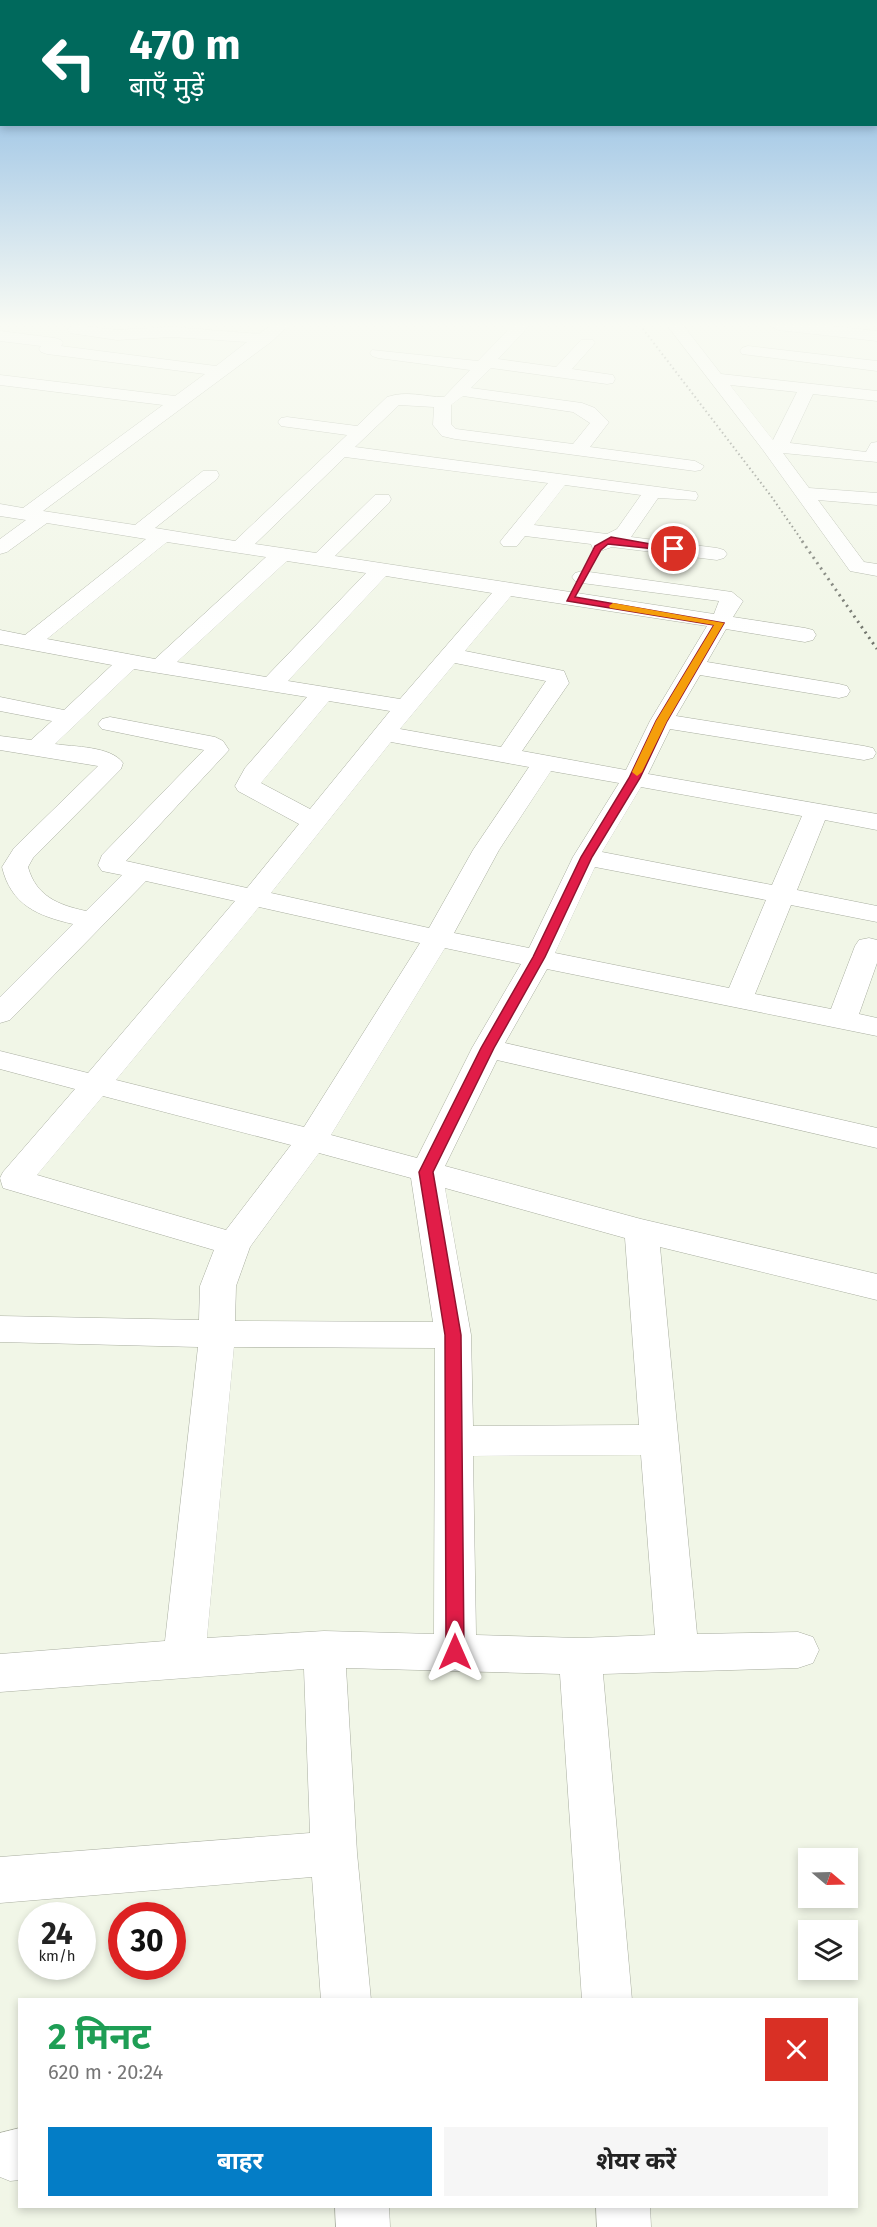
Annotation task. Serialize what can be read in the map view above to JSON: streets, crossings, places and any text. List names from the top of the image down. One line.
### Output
{"north":"right","page":{"turn":["470 m","बाएँ मुड़ें"],"speed":"24 km/h","limit":"30","heading":["2 मिनट","620 m · 20:24"],"buttons":["बाहर","शेयर करें"]}}
